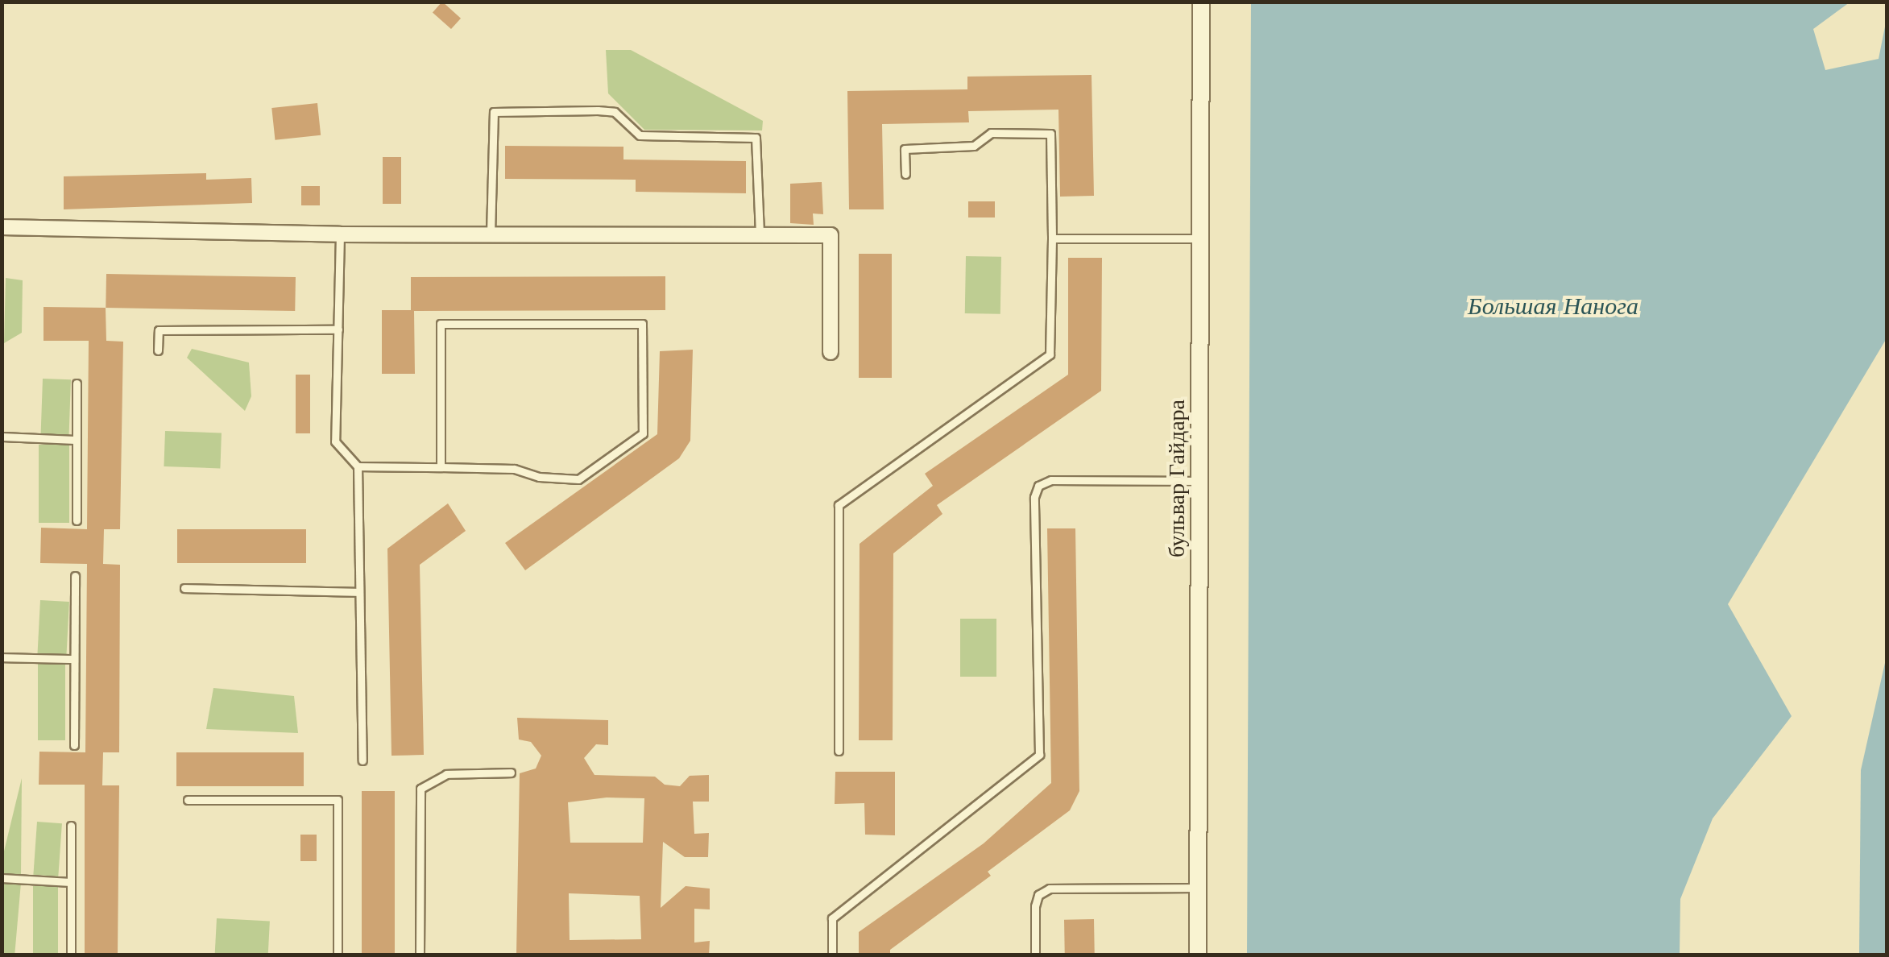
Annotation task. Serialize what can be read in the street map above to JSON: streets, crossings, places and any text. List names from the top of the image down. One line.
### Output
{"streets":{"street":["бульвар Гайдара"]},"water":["Большая Нанога"]}
